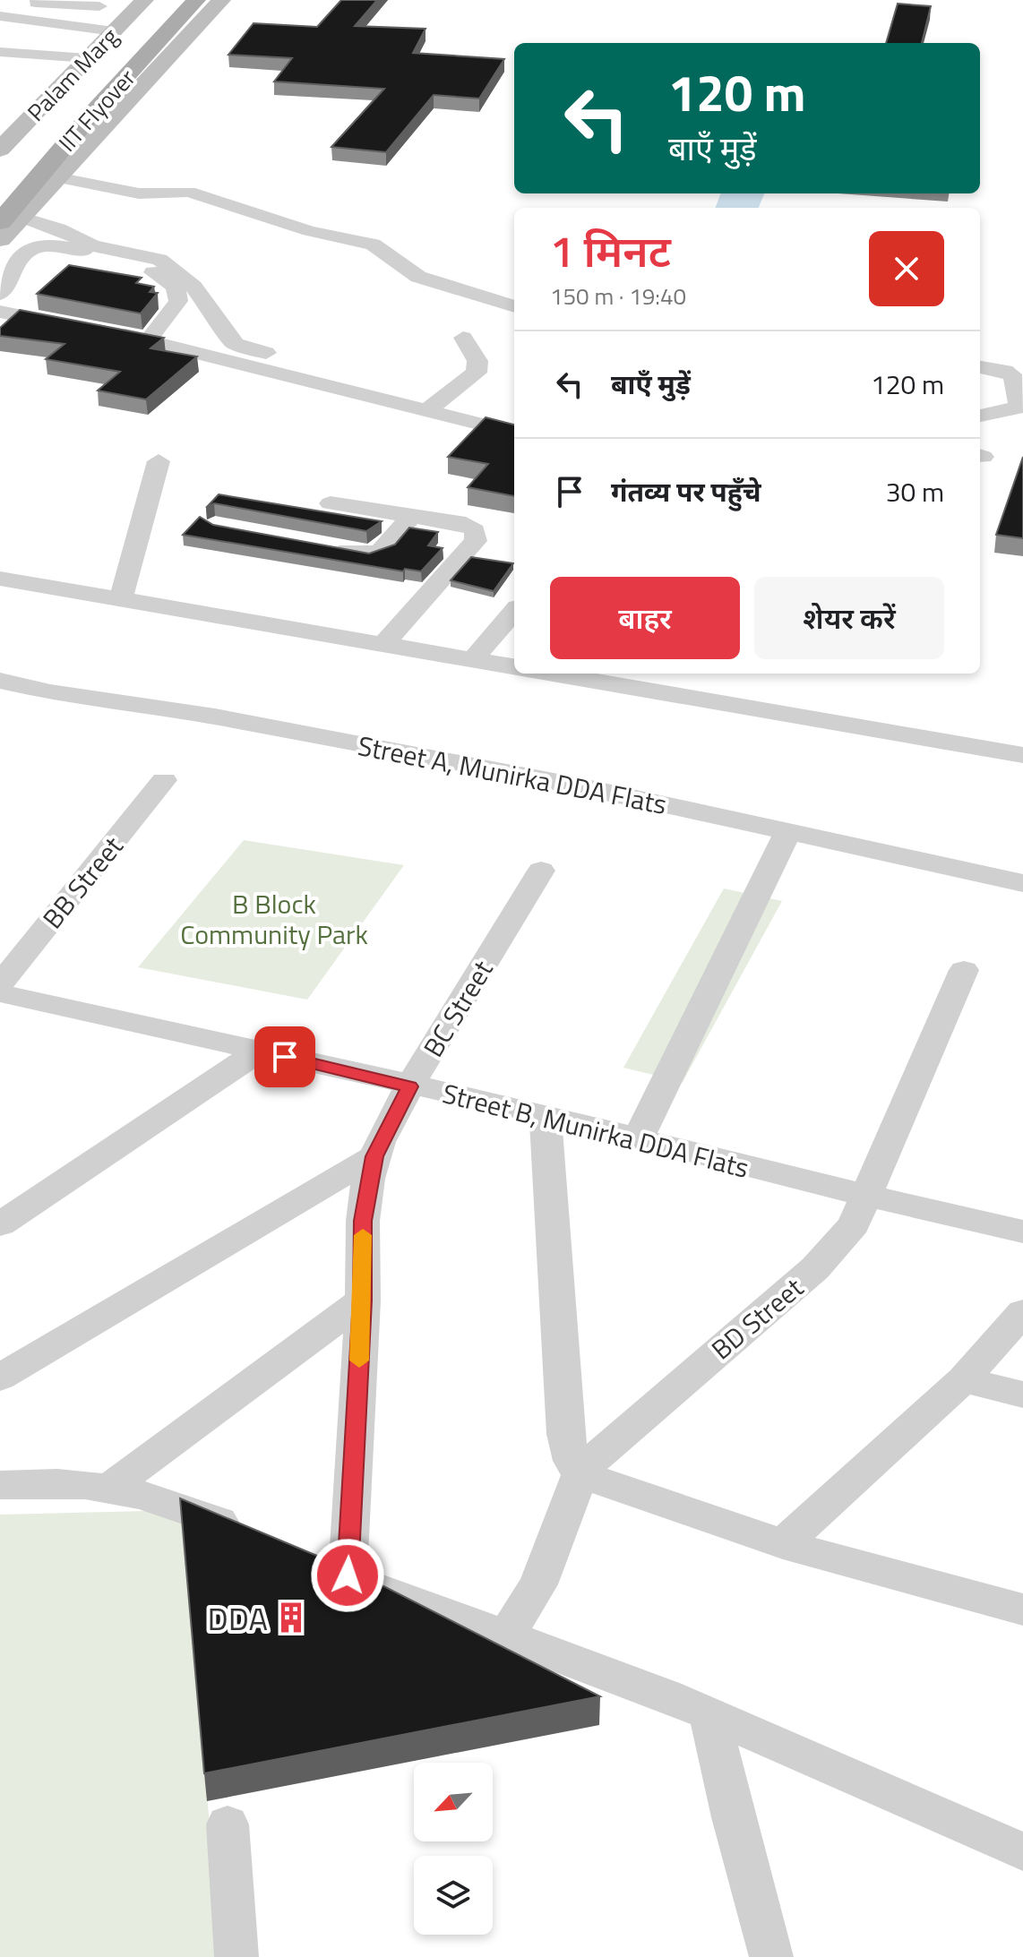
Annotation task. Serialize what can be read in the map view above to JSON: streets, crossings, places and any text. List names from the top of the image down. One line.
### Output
{"streets":{"main road":["Palam Marg","IIT Flyover"],"street":["Street A, Munirka DDA Flats","BB Street","BC Street","Street B, Munirka DDA Flats","BD Street"]},"crossings":[["BC Street","Street B, Munirka DDA Flats"],["Street B, Munirka DDA Flats","BD Street"]],"parks":["B Block Community Park"],"places":{"building":["DDA"]},"north":"bottom left","page":{"turn":["120 m","बाएँ मुड़ें"],"heading":["1 मिनट","150 m · 19:40"],"list":[{"name":"बाएँ मुड़ें","value":"120 m"},{"name":"गंतव्य पर पहुँचे","value":"30 m"}],"buttons":["बाहर","शेयर करें"]}}
